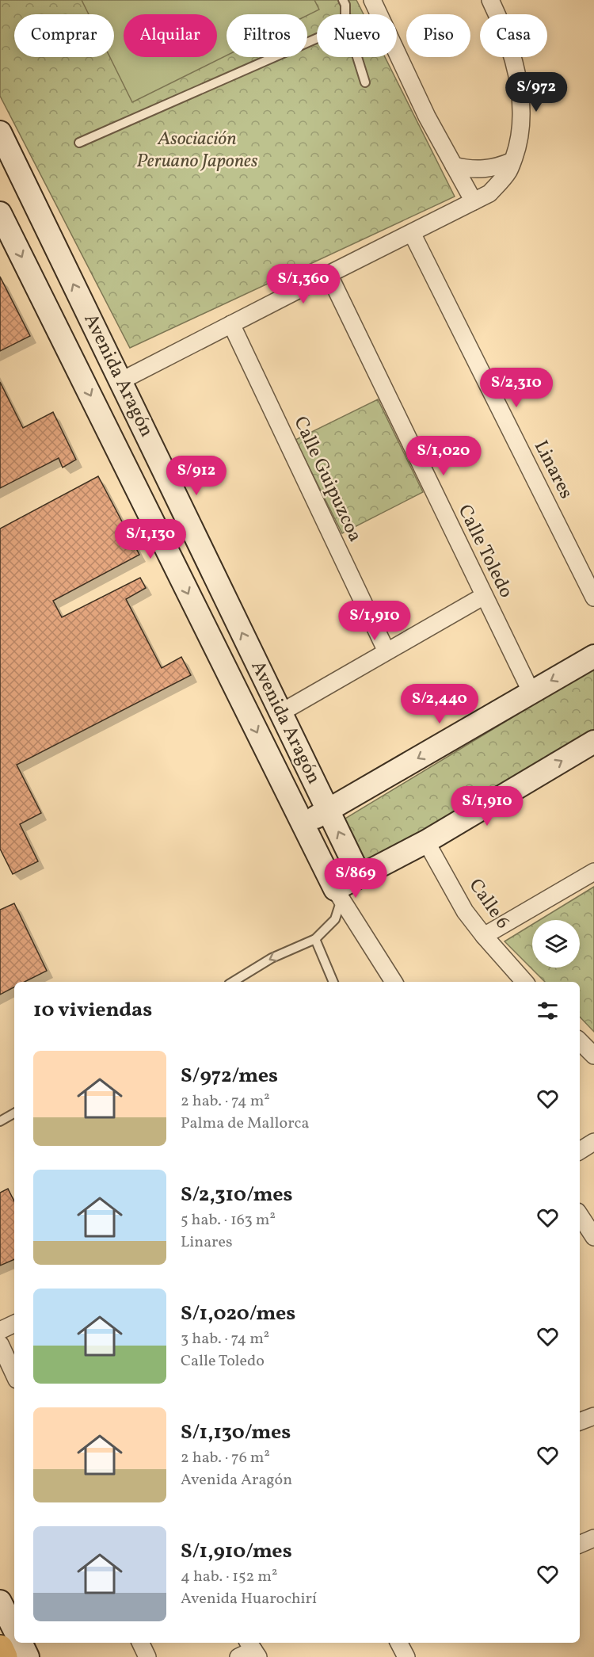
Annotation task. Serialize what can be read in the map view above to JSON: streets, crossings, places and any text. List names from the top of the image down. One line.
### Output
{"streets":{"street":["Avenida Aragón","Linares","Calle Guipuzcoa","Calle Toledo","Calle 6"]},"parks":["Asociación Peruano Japones"],"page":{"chip":["Comprar","Alquilar","Filtros","Nuevo","Piso","Casa"],"price":["S/972","S/1,360","S/2,310","S/1,020","S/912","S/1,130","S/1,910","S/2,440","S/1,910","S/869"],"heading":"10 viviendas","list":[{"name":"S/972/mes","note":"2 hab. · 74 m² · Palma de Mallorca"},{"name":"S/2,310/mes","note":"5 hab. · 163 m² · Linares"},{"name":"S/1,020/mes","note":"3 hab. · 74 m² · Calle Toledo"},{"name":"S/1,130/mes","note":"2 hab. · 76 m² · Avenida Aragón"},{"name":"S/1,910/mes","note":"4 hab. · 152 m² · Avenida Huarochirí"}]}}
